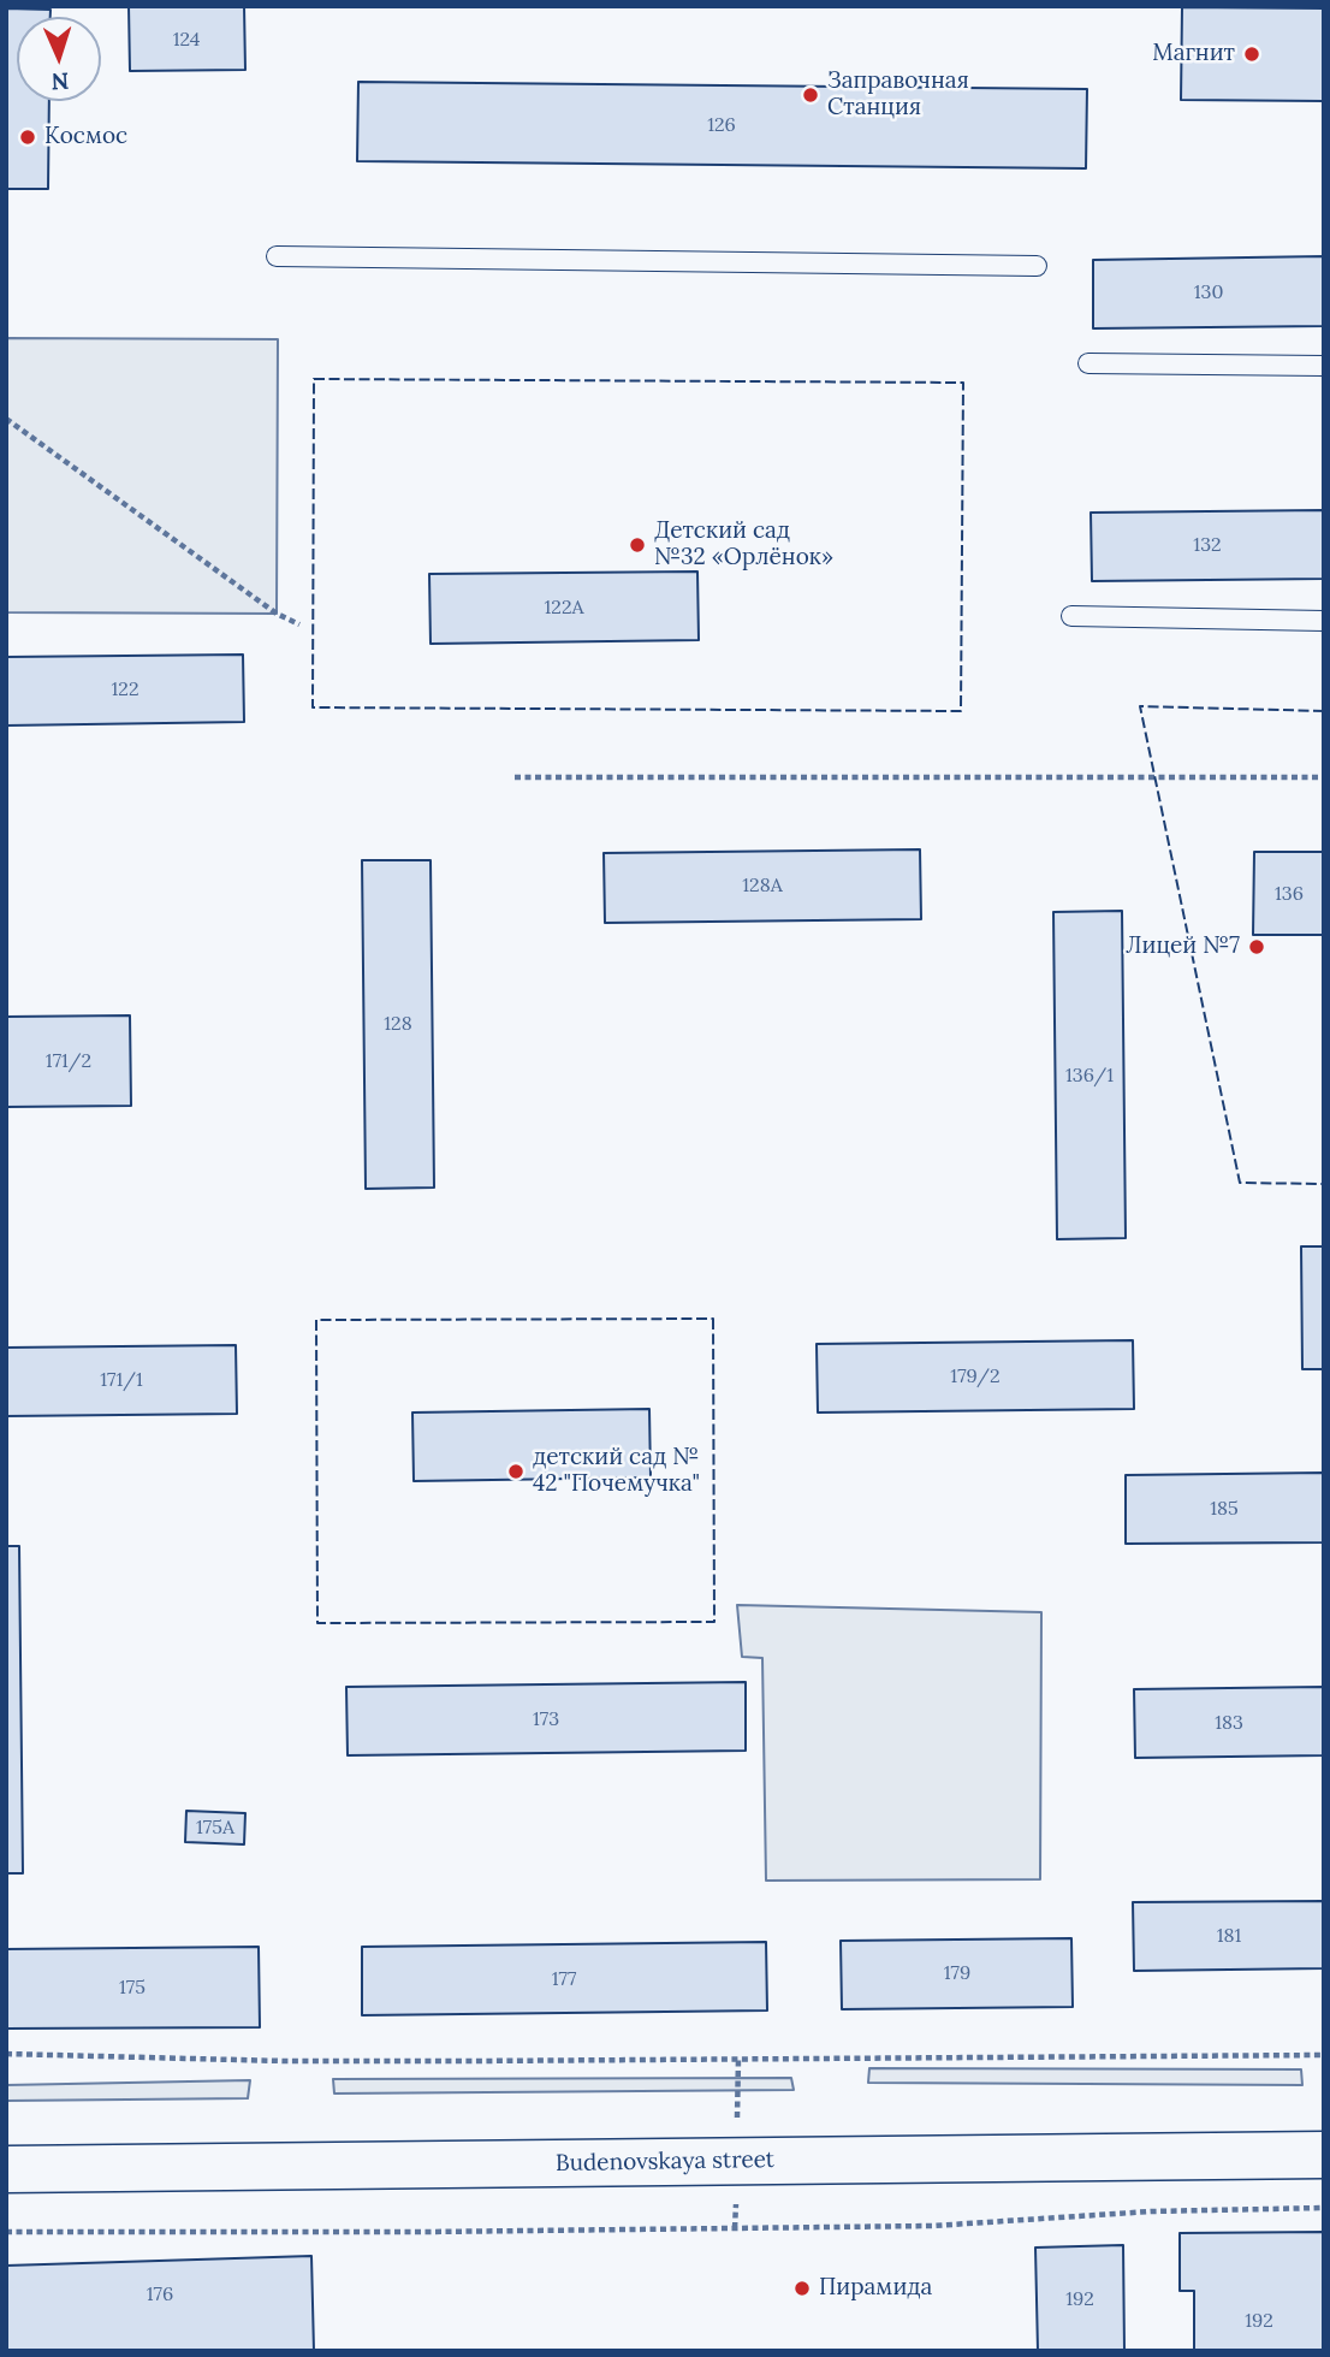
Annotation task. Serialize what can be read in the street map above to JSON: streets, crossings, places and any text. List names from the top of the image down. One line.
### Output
{"streets":{"main road":["Budenovskaya street"]},"places":["Магнит","Заправочная Станция","Космос","Детский сад №32 «Орлёнок»","Лицей №7","детский сад № 42 \"Почемучка\"","Пирамида"],"house_numbers":["124","126","130","132","122А","122","128А","136","128","171/2","136/1","179/2","171/1","185","173","183","175А","181","179","177","175","176","192","192"],"north":"bottom"}
